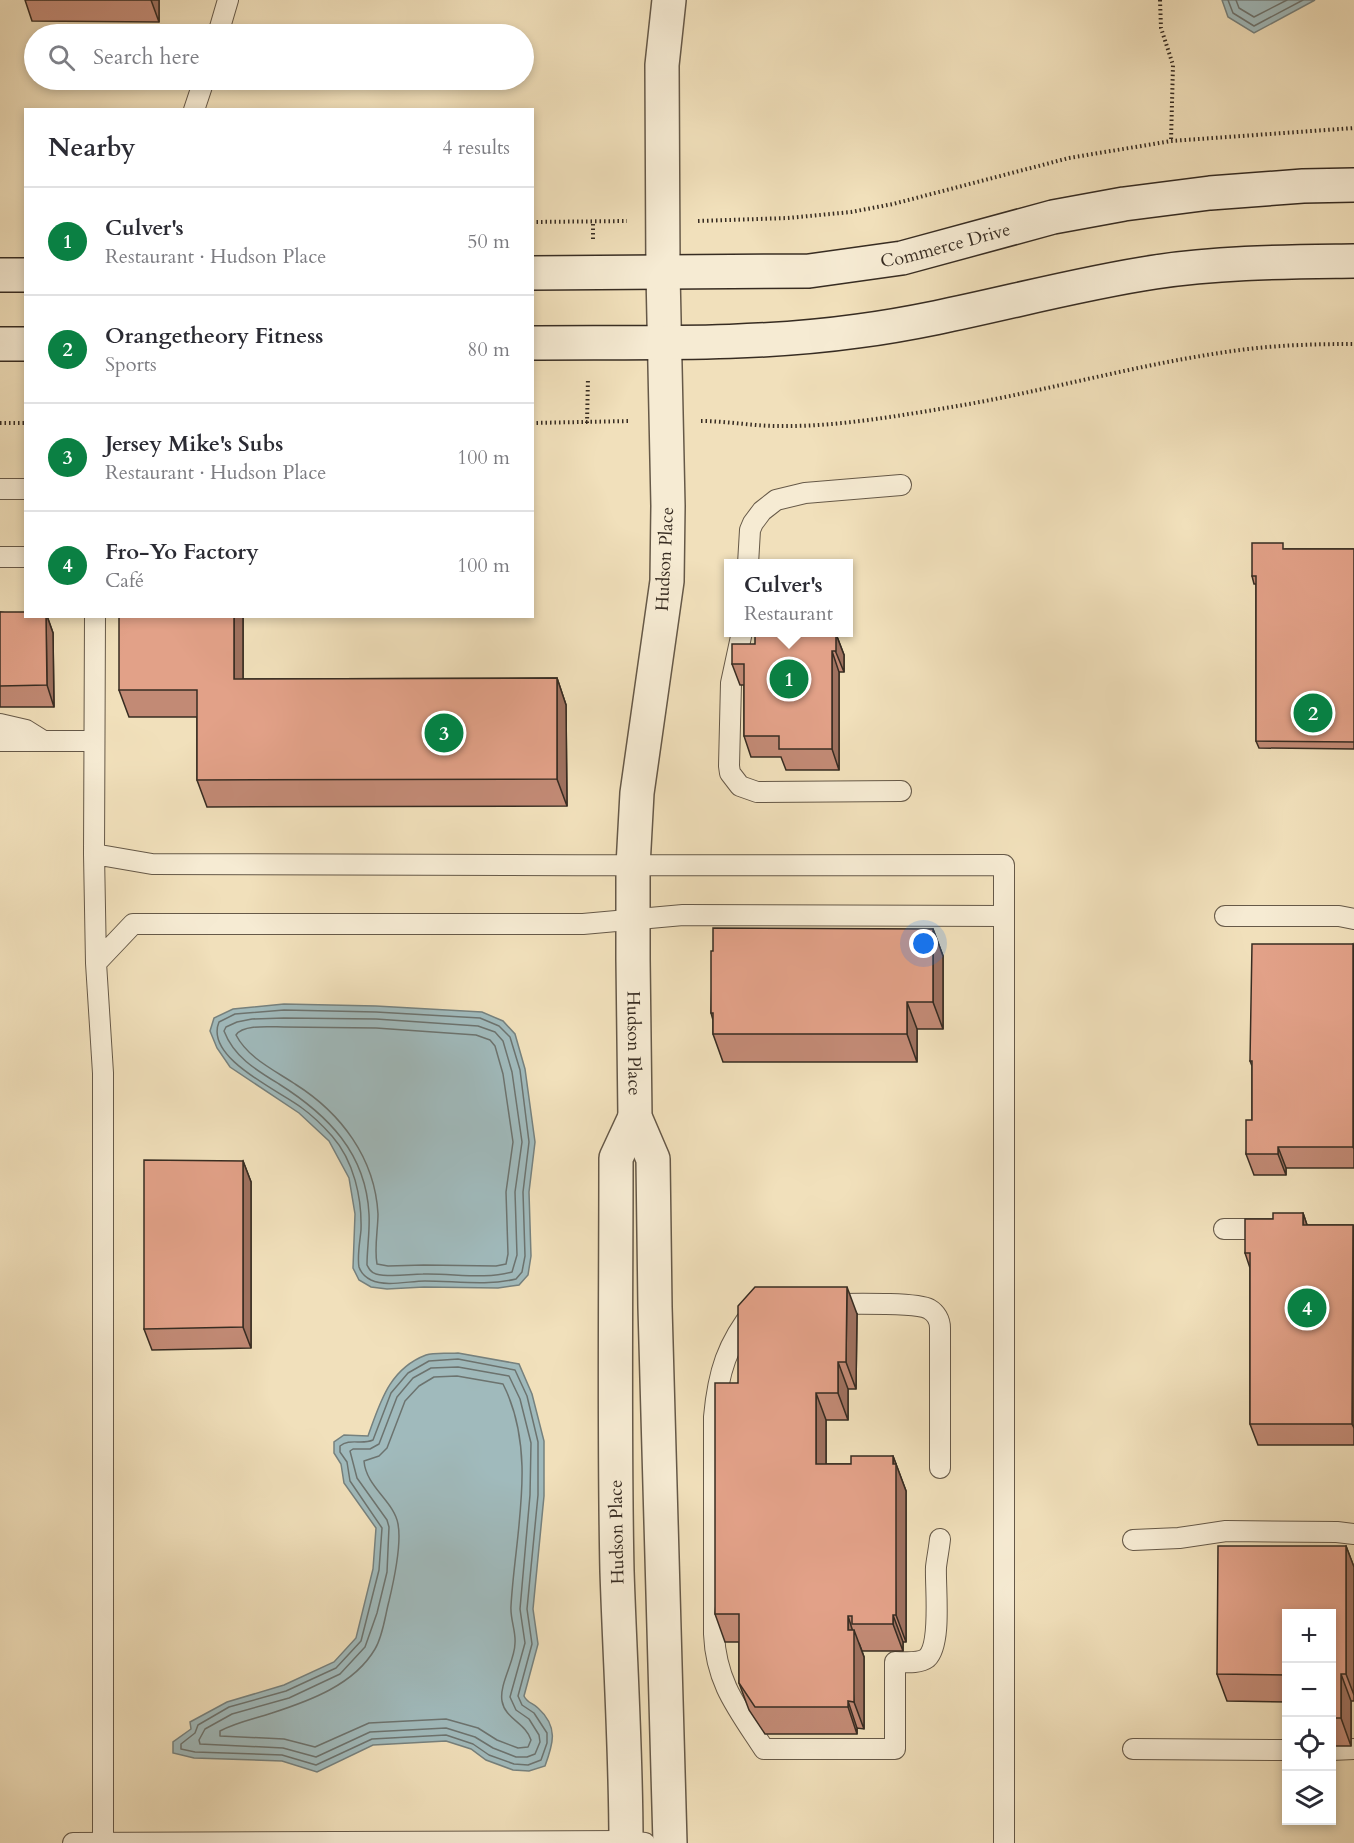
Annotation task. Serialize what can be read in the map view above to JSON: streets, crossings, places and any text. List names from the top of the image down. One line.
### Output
{"streets":{"street":["Commerce Drive","Hudson Place"]},"crossings":[["Commerce Drive","Hudson Place"]],"page":{"search":"Search here","heading":["Nearby","4 results"],"list":[{"mark":"1","name":"Culver's","note":"Restaurant · Hudson Place","value":"50 m"},{"mark":"2","name":"Orangetheory Fitness","note":"Sports","value":"80 m"},{"mark":"3","name":"Jersey Mike's Subs","note":"Restaurant · Hudson Place","value":"100 m"},{"mark":"4","name":"Fro-Yo Factory","note":"Café","value":"100 m"}],"popup":["Culver's","Restaurant"],"pins":["1","2","3","4"],"map_buttons":["+","−"]}}
